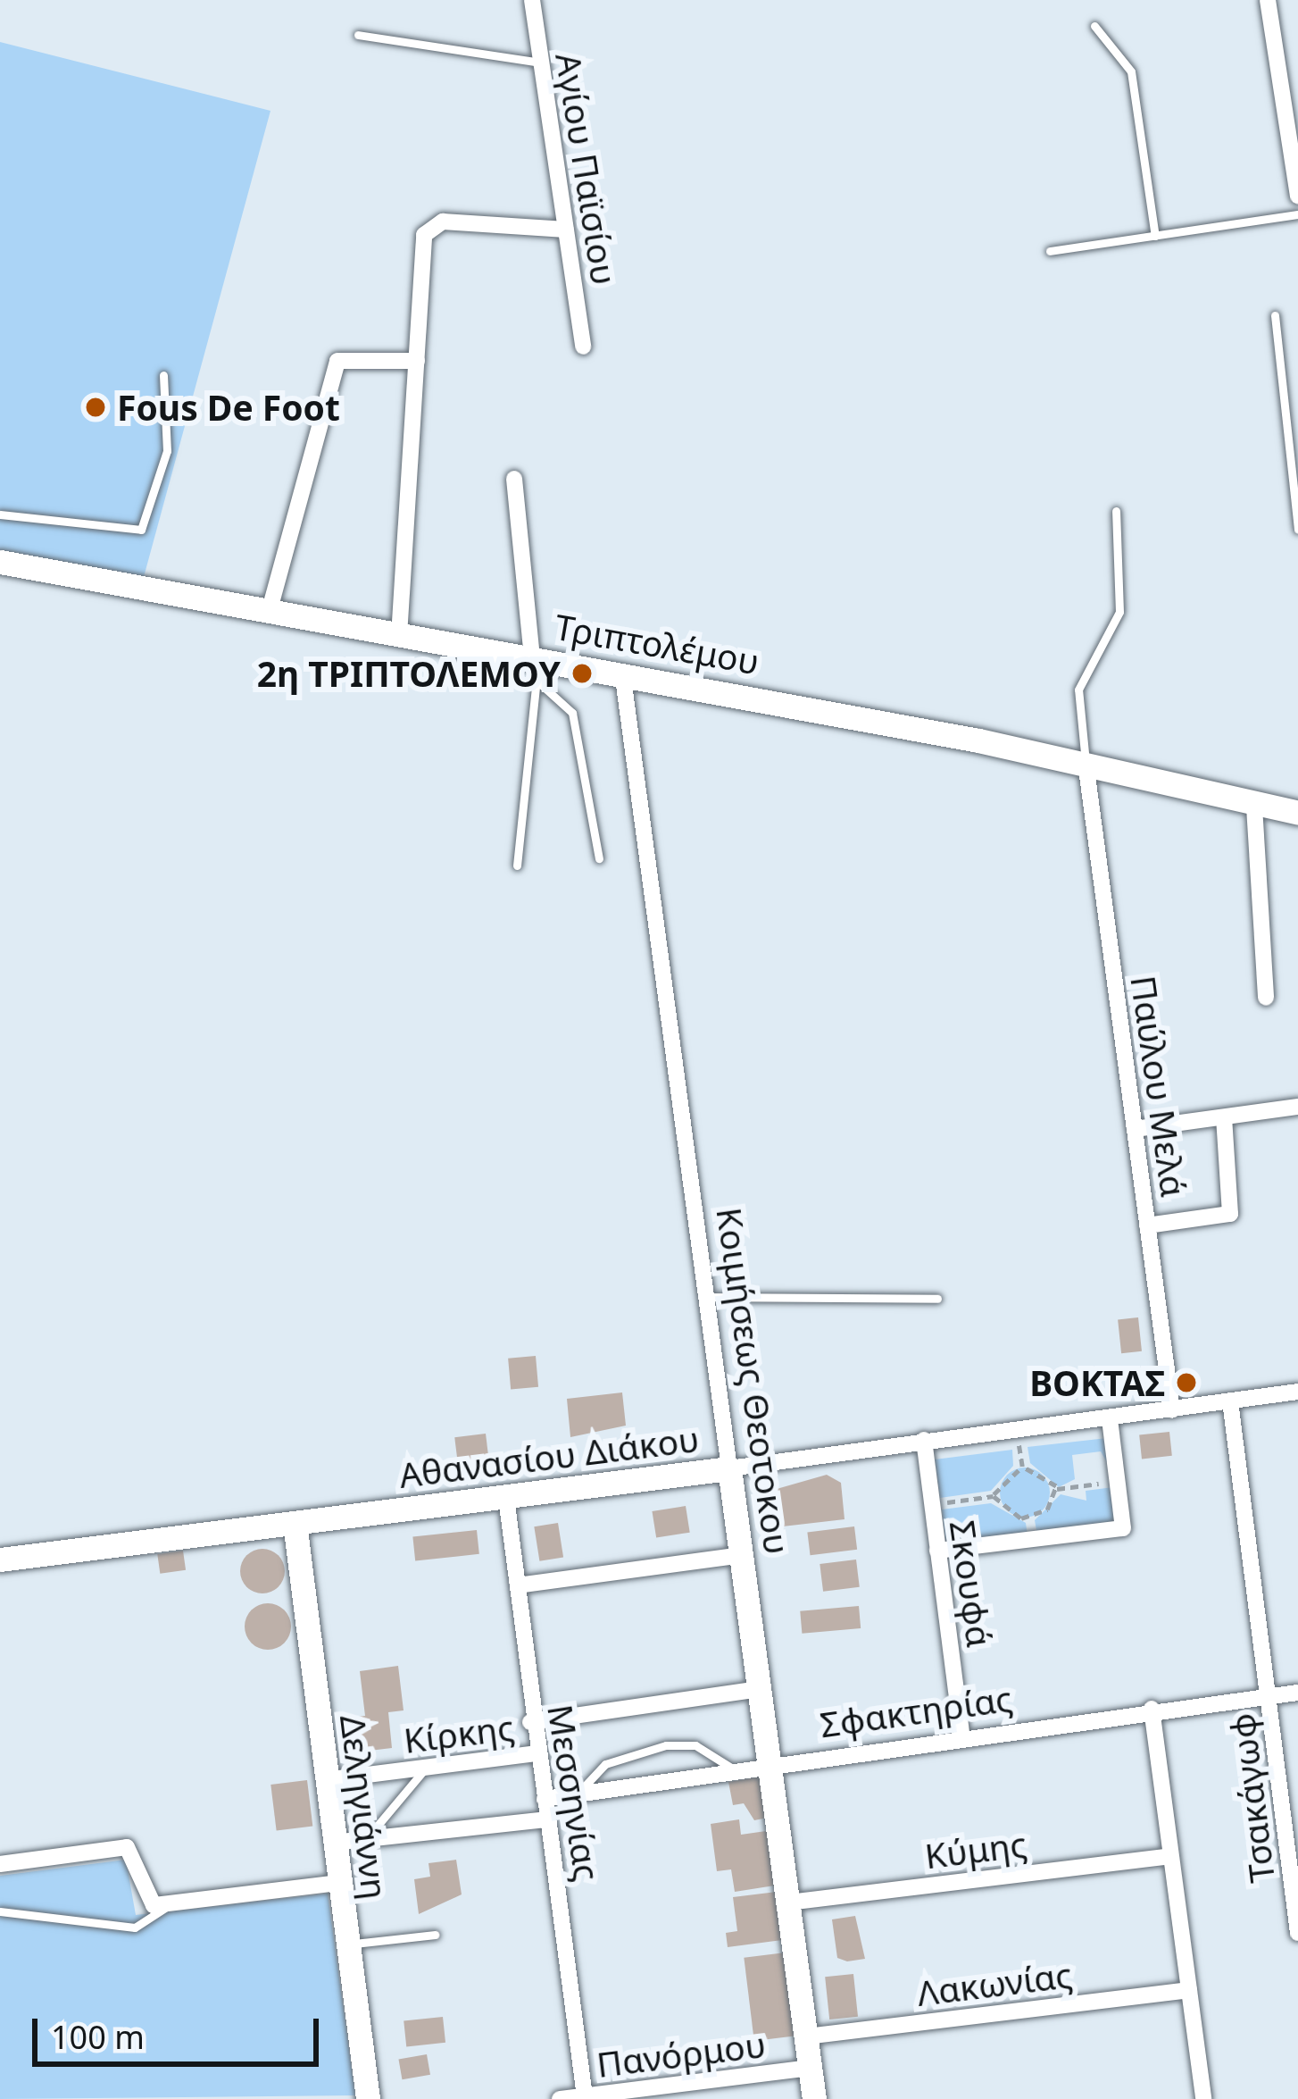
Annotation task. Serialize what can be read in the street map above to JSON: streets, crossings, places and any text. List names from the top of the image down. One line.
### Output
{"streets":{"street":["Αγίου Παϊσίου","Τριπτολέμου","Παύλου Μελά","Κοιμήσεως Θεοτοκου","Αθανασίου Διάκου","Σκουφά","Σφακτηρίας","Κίρκης","Μεσσηνίας","Τσακάγωφ","Δεληγιάννη","Κύμης","Λακωνίας","Πανόρμου"]},"crossings":[["Τριπτολέμου","Παύλου Μελά"],["Τριπτολέμου","Κοιμήσεως Θεοτοκου"],["Παύλου Μελά","Αθανασίου Διάκου"],["Κοιμήσεως Θεοτοκου","Αθανασίου Διάκου"],["Κοιμήσεως Θεοτοκου","Σφακτηρίας"],["Κοιμήσεως Θεοτοκου","Κύμης"],["Κοιμήσεως Θεοτοκου","Λακωνίας"],["Κοιμήσεως Θεοτοκου","Πανόρμου"],["Αθανασίου Διάκου","Σκουφά"],["Αθανασίου Διάκου","Μεσσηνίας"],["Αθανασίου Διάκου","Τσακάγωφ"],["Αθανασίου Διάκου","Δεληγιάννη"],["Σκουφά","Σφακτηρίας"],["Σφακτηρίας","Μεσσηνίας"],["Σφακτηρίας","Τσακάγωφ"],["Κίρκης","Μεσσηνίας"],["Κίρκης","Δεληγιάννη"],["Μεσσηνίας","Πανόρμου"]],"places":["Fous De Foot","2η ΤΡΙΠΤΟΛΕΜΟΥ","ΒΟΚΤΑΣ"],"scale_bar":"100 m"}
